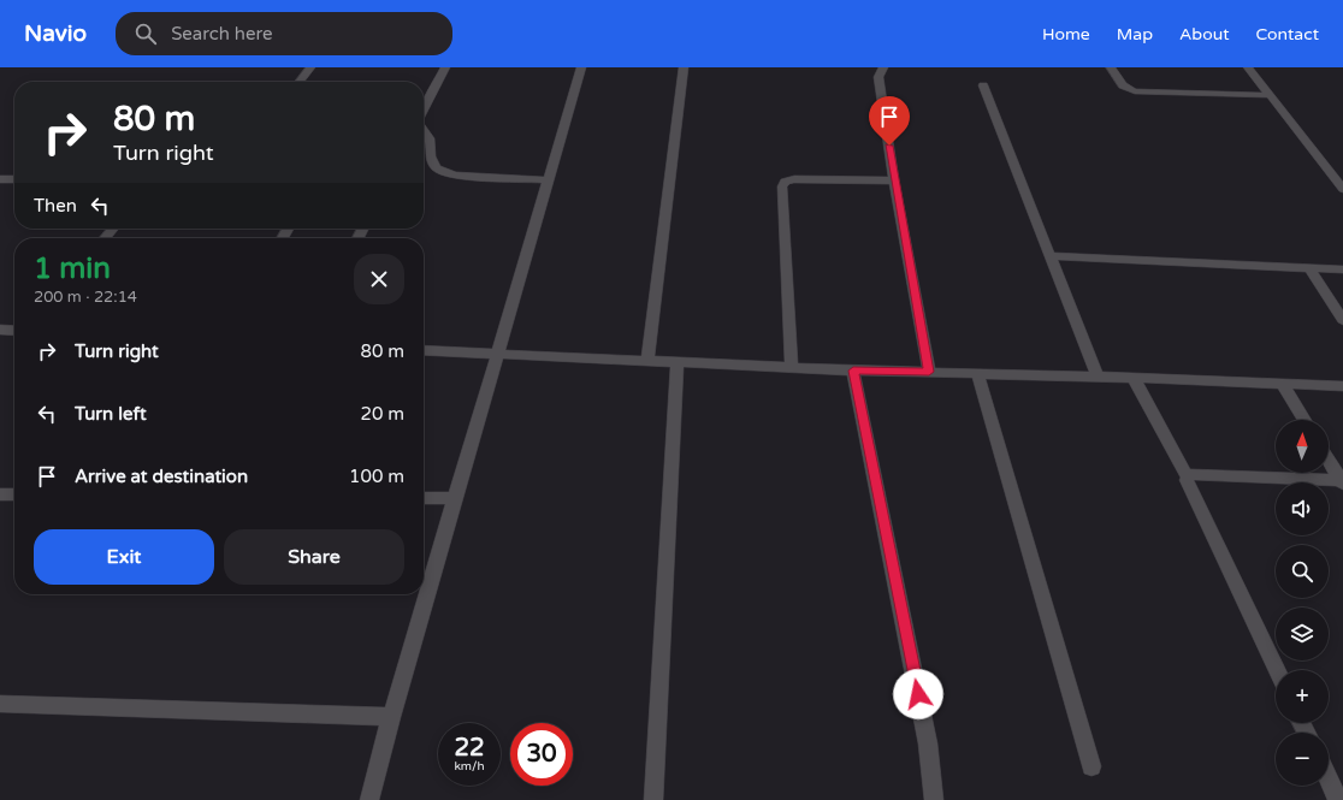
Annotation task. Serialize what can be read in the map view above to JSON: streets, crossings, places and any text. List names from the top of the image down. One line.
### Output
{"north":"top","page":{"header":"Navio","search":"Search here","nav":["Home","Map","About","Contact"],"turn":["80 m","Turn right"],"then":"Then","heading":["1 min","200 m · 22:14"],"list":[{"name":"Turn right","value":"80 m"},{"name":"Turn left","value":"20 m"},{"name":"Arrive at destination","value":"100 m"}],"map_buttons":["+","−"],"buttons":["Exit","Share"],"speed":"22 km/h","limit":"30"}}
